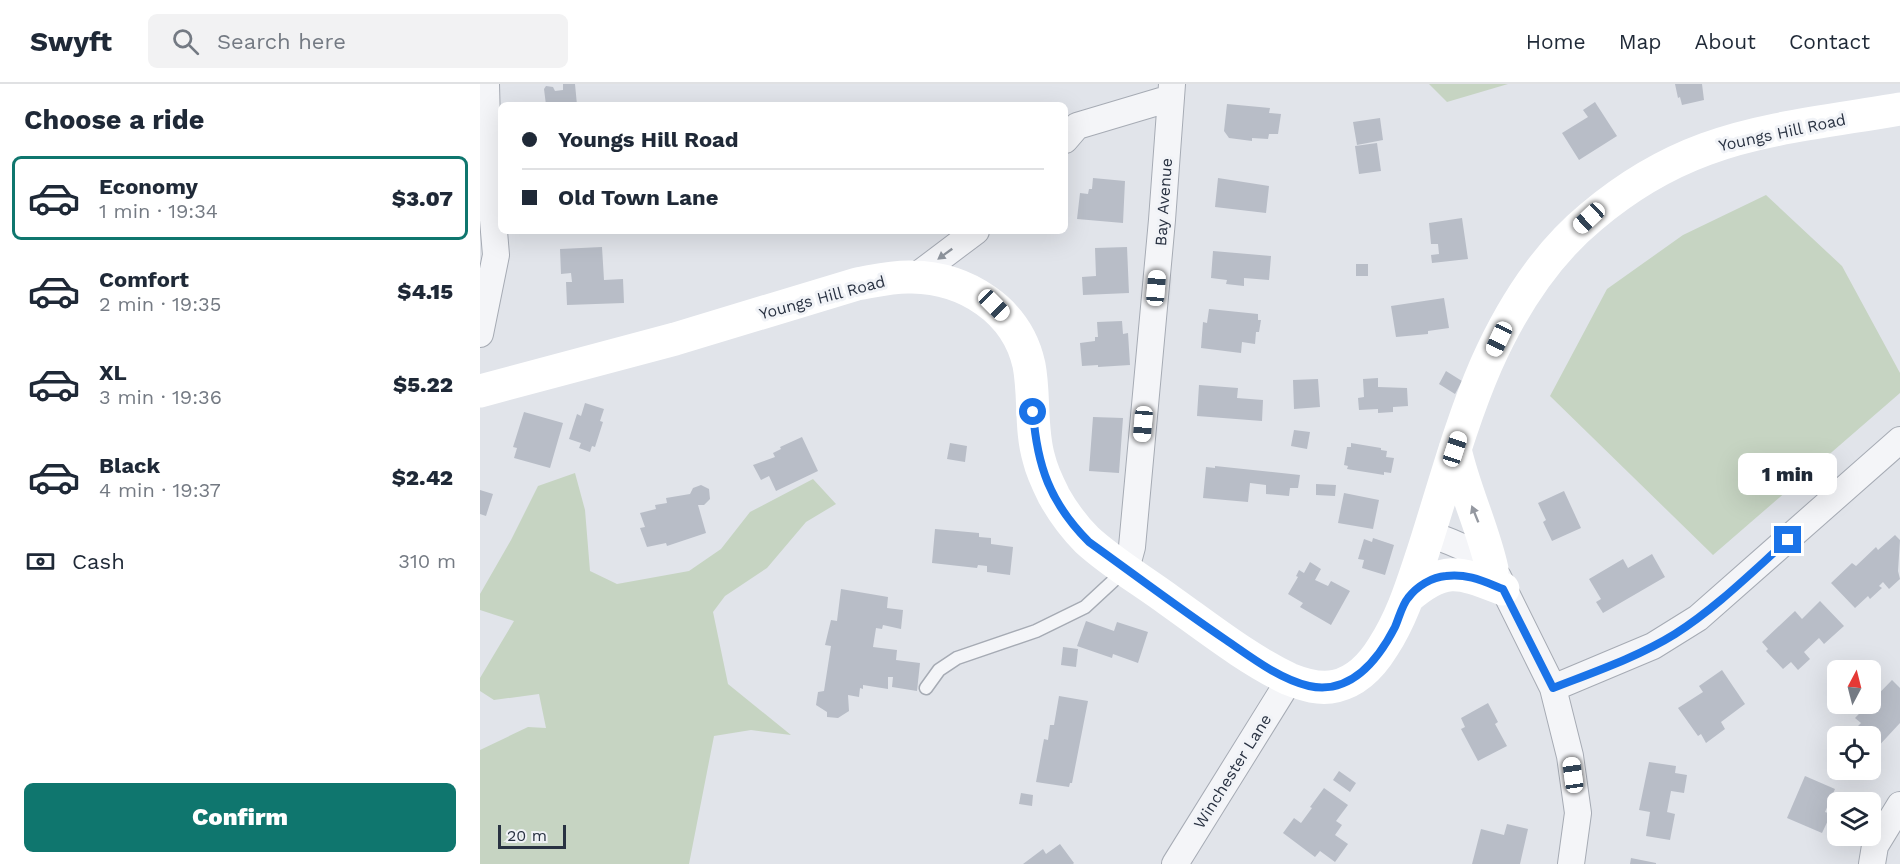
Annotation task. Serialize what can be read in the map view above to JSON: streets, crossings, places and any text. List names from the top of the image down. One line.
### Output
{"streets":{"street":["Youngs Hill Road","Bay Avenue","Winchester Lane"]},"crossings":[["Youngs Hill Road","Bay Avenue"],["Youngs Hill Road","Winchester Lane"]],"scale_bar":"20 m","north":"top","page":{"header":"Swyft","search":"Search here","nav":["Home","Map","About","Contact"],"heading":"Choose a ride","banner":["Youngs Hill Road","Old Town Lane"],"list":[{"name":"Economy","note":"1 min · 19:34","value":"$3.07"},{"name":"Comfort","note":"2 min · 19:35","value":"$4.15"},{"name":"XL","note":"3 min · 19:36","value":"$5.22"},{"name":"Black","note":"4 min · 19:37","value":"$2.42"}],"bubble":"1 min","pay":["Cash","310 m"],"buttons":"Confirm","scale":"20 m"}}
